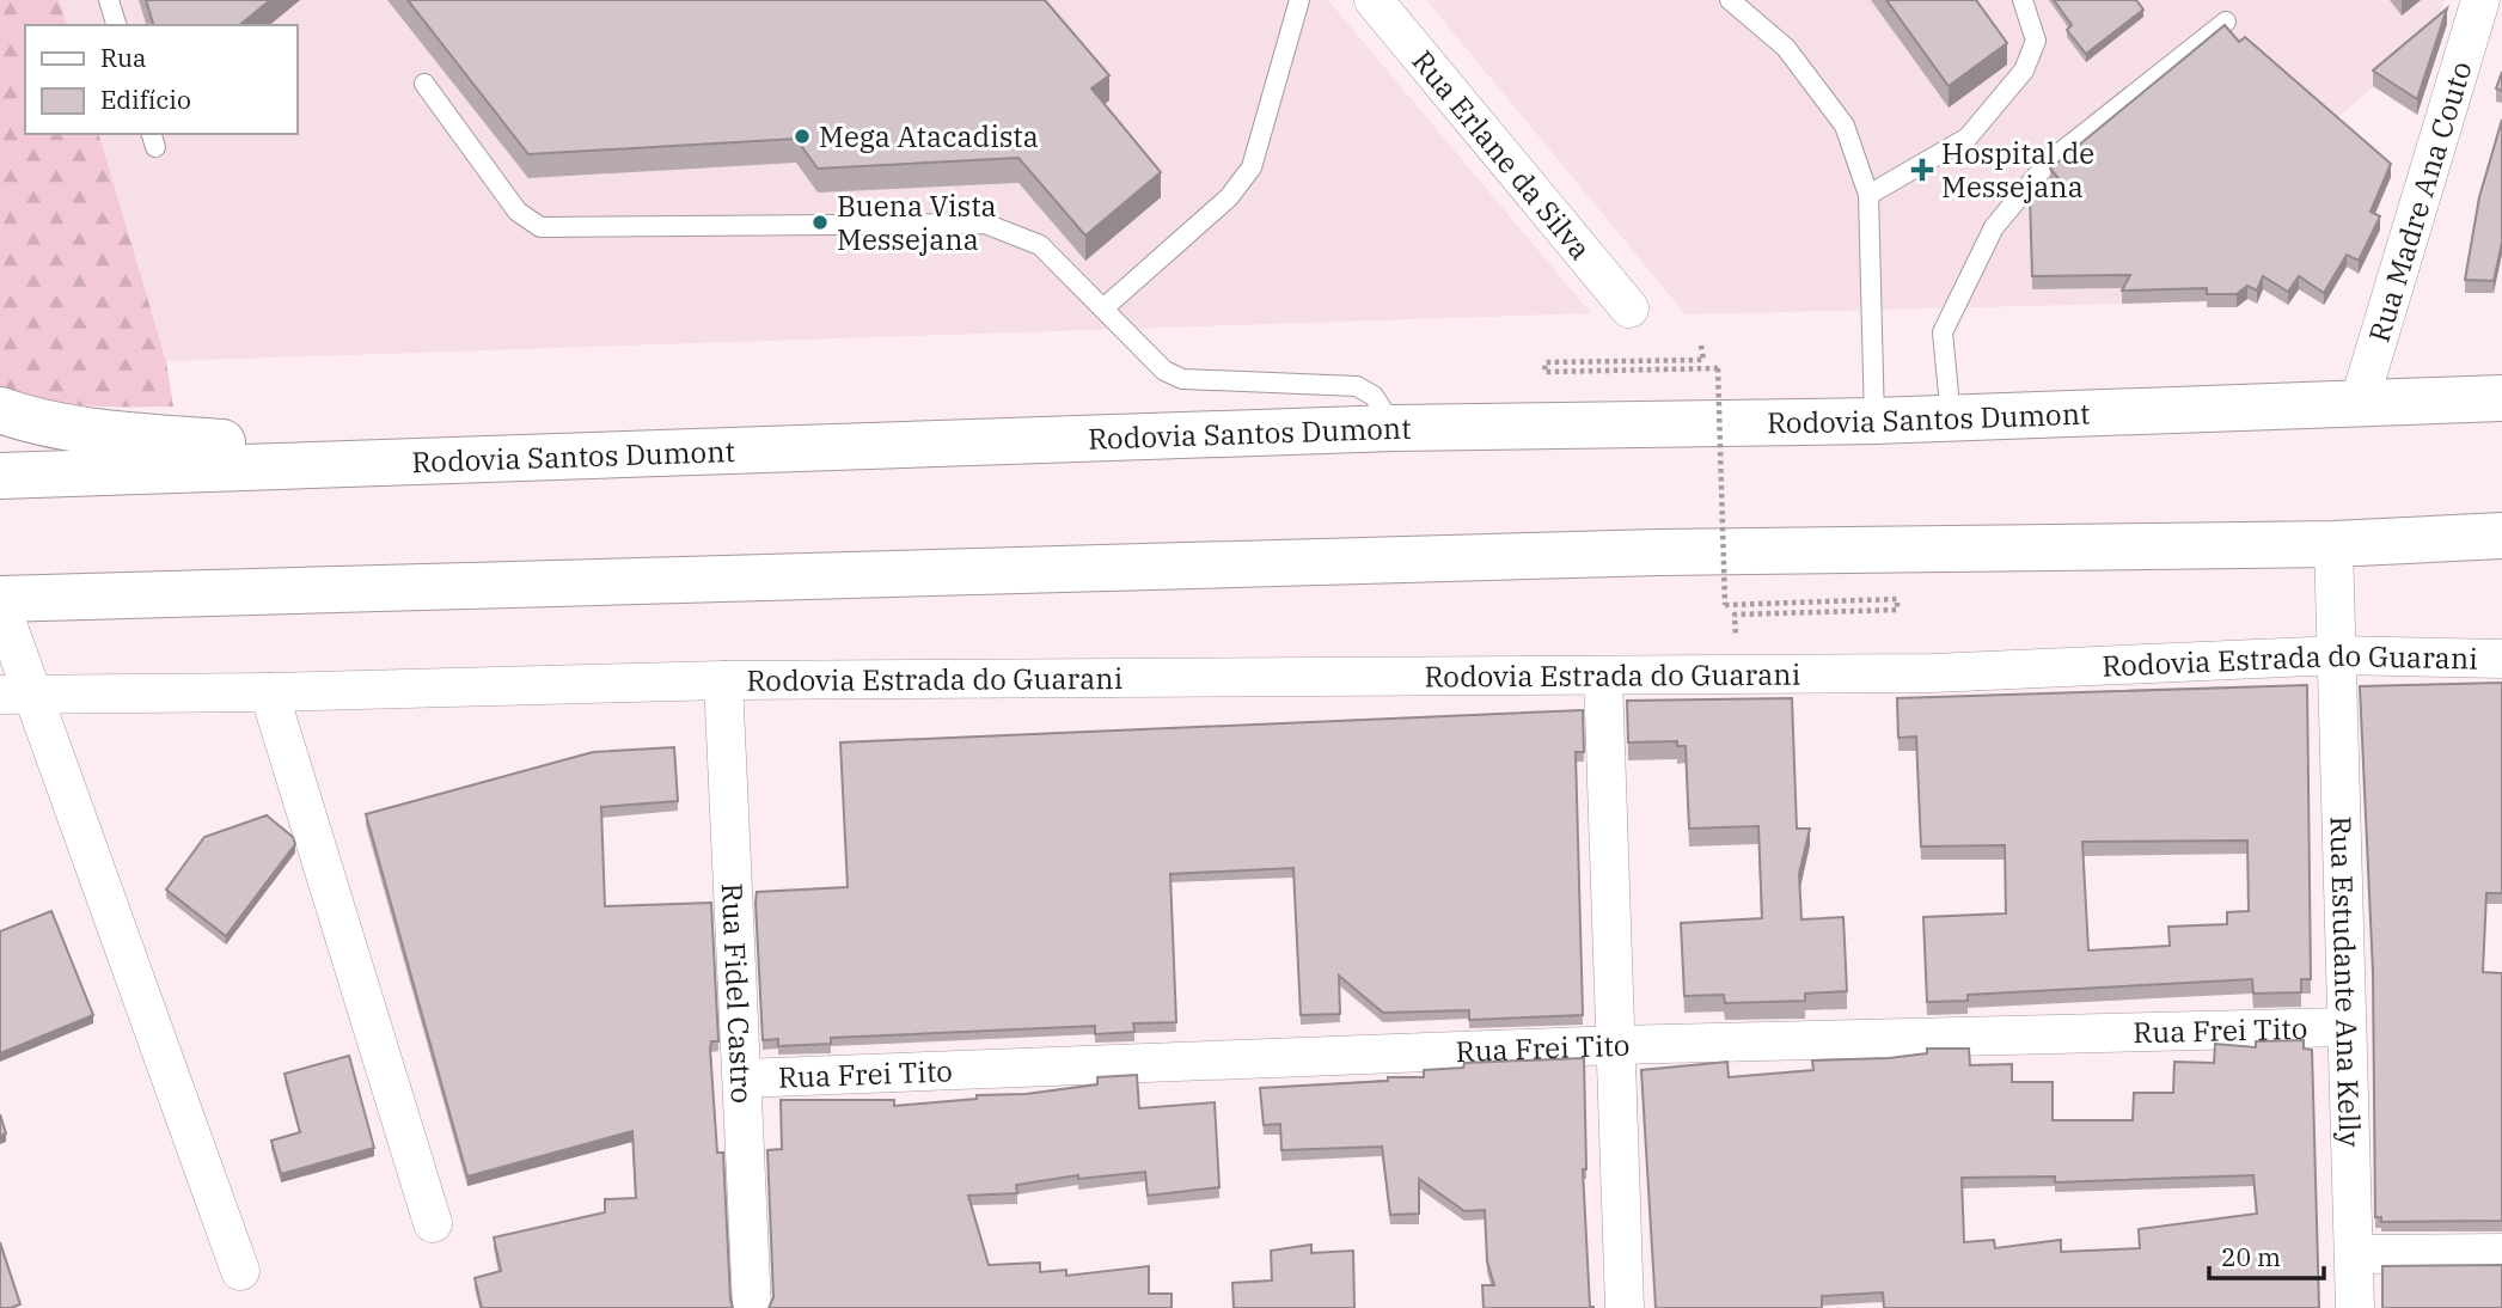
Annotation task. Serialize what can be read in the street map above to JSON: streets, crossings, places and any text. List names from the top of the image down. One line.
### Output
{"streets":{"highway":["Rodovia Santos Dumont"],"street":["Rua Erlane da Silva","Rua Madre Ana Couto","Rodovia Estrada do Guarani","Rua Estudante Ana Kelly","Rua Fidel Castro","Rua Frei Tito"]},"crossings":[["Rua Madre Ana Couto","Rodovia Santos Dumont"],["Rodovia Estrada do Guarani","Rua Estudante Ana Kelly"],["Rodovia Estrada do Guarani","Rua Fidel Castro"],["Rua Estudante Ana Kelly","Rua Frei Tito"],["Rua Fidel Castro","Rua Frei Tito"]],"places":{"other":["Mega Atacadista","Buena Vista Messejana"],"health":["Hospital de Messejana"]},"legend":["Rua","Edifício"],"scale_bar":"20 m"}
